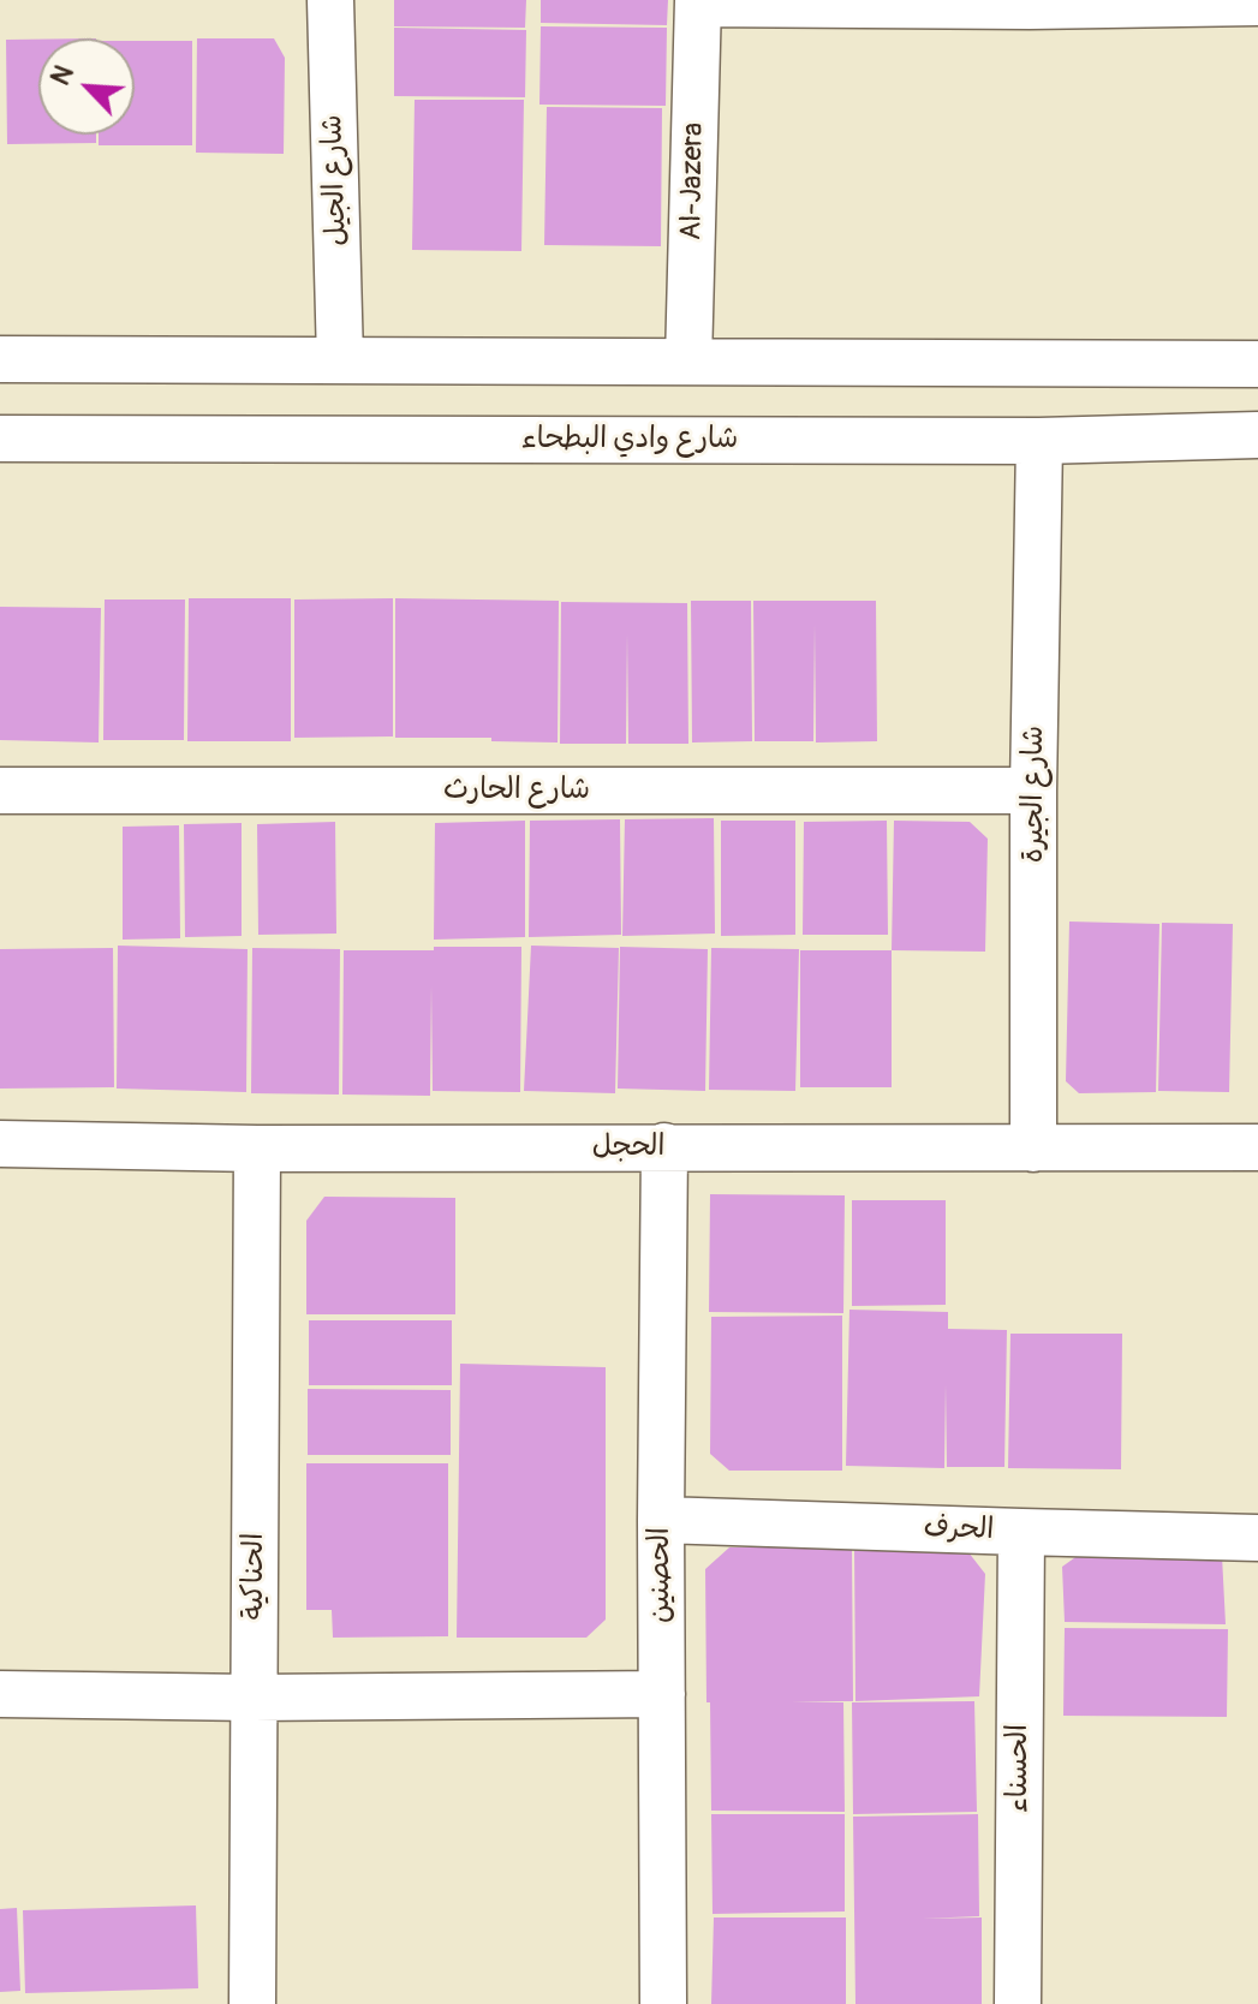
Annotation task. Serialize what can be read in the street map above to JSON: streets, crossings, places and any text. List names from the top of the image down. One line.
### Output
{"streets":{"street":["شارع الجيل","Al-Jazera","شارع وادي البطحاء","شارع الحارث","شارع الجيرة","الحجل","الحرف","الحصنين","الحناكية","الحسناء"]},"crossings":[["شارع وادي البطحاء","شارع الجيرة"],["شارع الحارث","شارع الجيرة"],["شارع الجيرة","الحجل"],["الحجل","الحصنين"],["الحجل","الحناكية"],["الحرف","الحصنين"],["الحرف","الحسناء"]],"north":"top left"}
